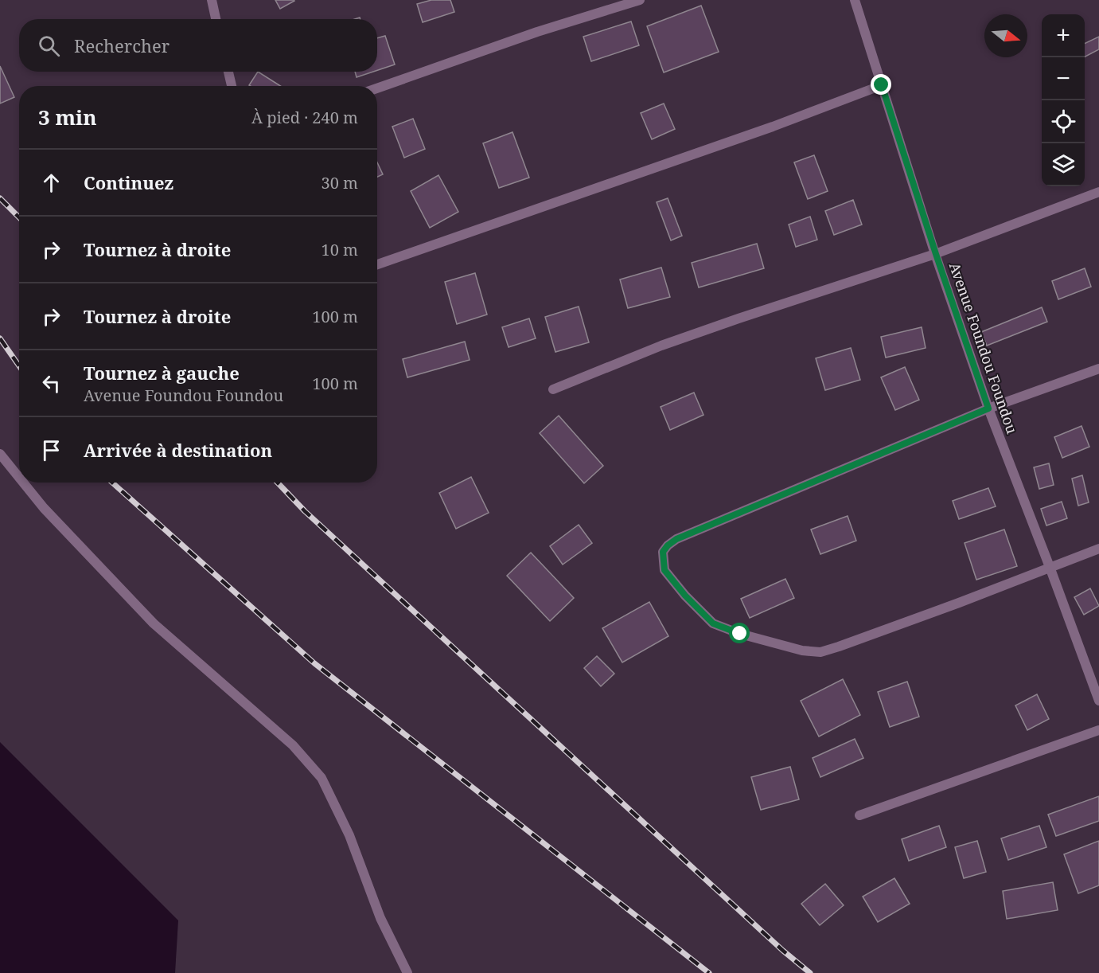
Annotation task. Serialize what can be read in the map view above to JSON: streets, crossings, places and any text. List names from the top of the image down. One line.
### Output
{"streets":{"street":["Avenue Foundou Foundou"]},"north":"right","page":{"map_buttons":["+","−"],"search":"Rechercher","heading":["3 min","À pied · 240 m"],"list":[["Continuez","30 m"],["Tournez à droite","10 m"],["Tournez à droite","100 m"],["Tournez à gauche","Avenue Foundou Foundou","100 m"],"Arrivée à destination"]}}
